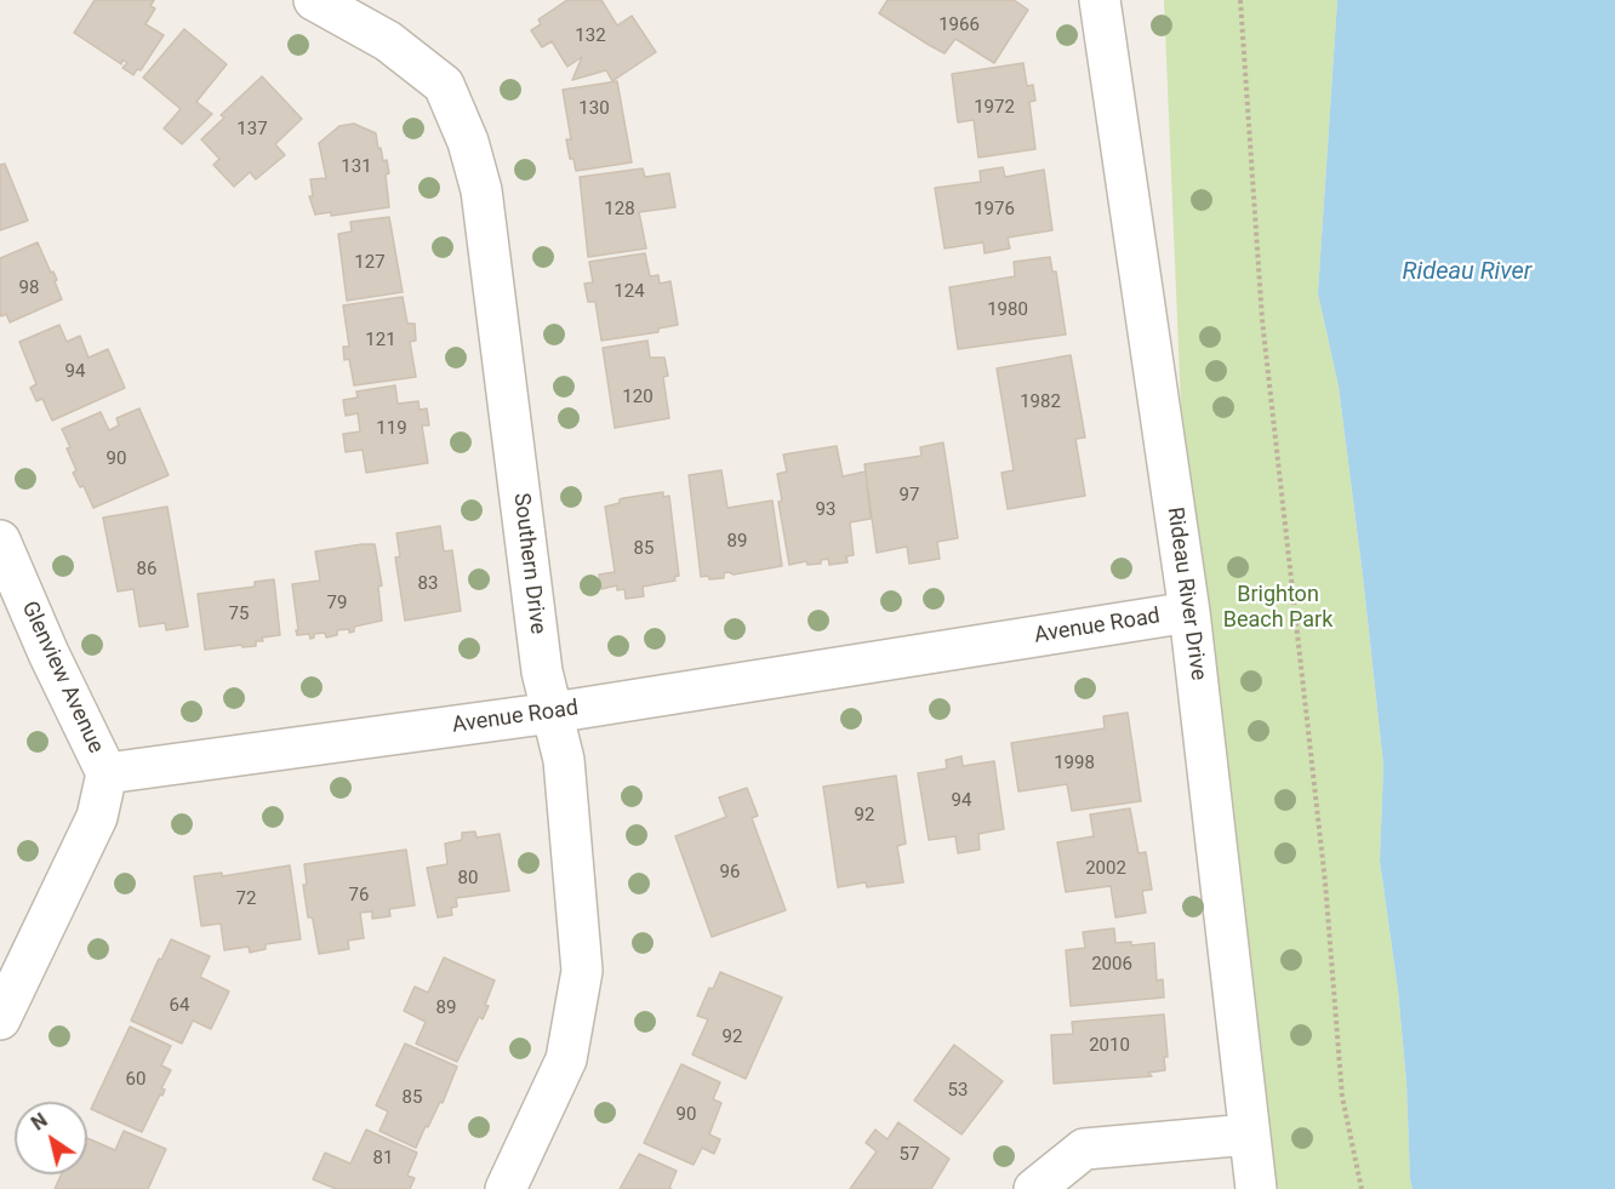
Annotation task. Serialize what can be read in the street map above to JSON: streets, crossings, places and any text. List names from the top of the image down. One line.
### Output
{"streets":{"street":["Southern Drive","Rideau River Drive","Avenue Road","Glenview Avenue"]},"crossings":[["Southern Drive","Avenue Road"],["Rideau River Drive","Avenue Road"],["Avenue Road","Glenview Avenue"]],"water":["Rideau River"],"parks":["Brighton Beach Park"],"house_numbers":["1966","132","1972","130","137","131","128","1976","127","98","124","1980","121","94","120","1982","119","90","97","93","89","85","86","83","79","75","1998","94","92","2002","96","80","76","72","2006","64","89","92","2010","60","53","85","90","57","81"],"north":"top left"}
